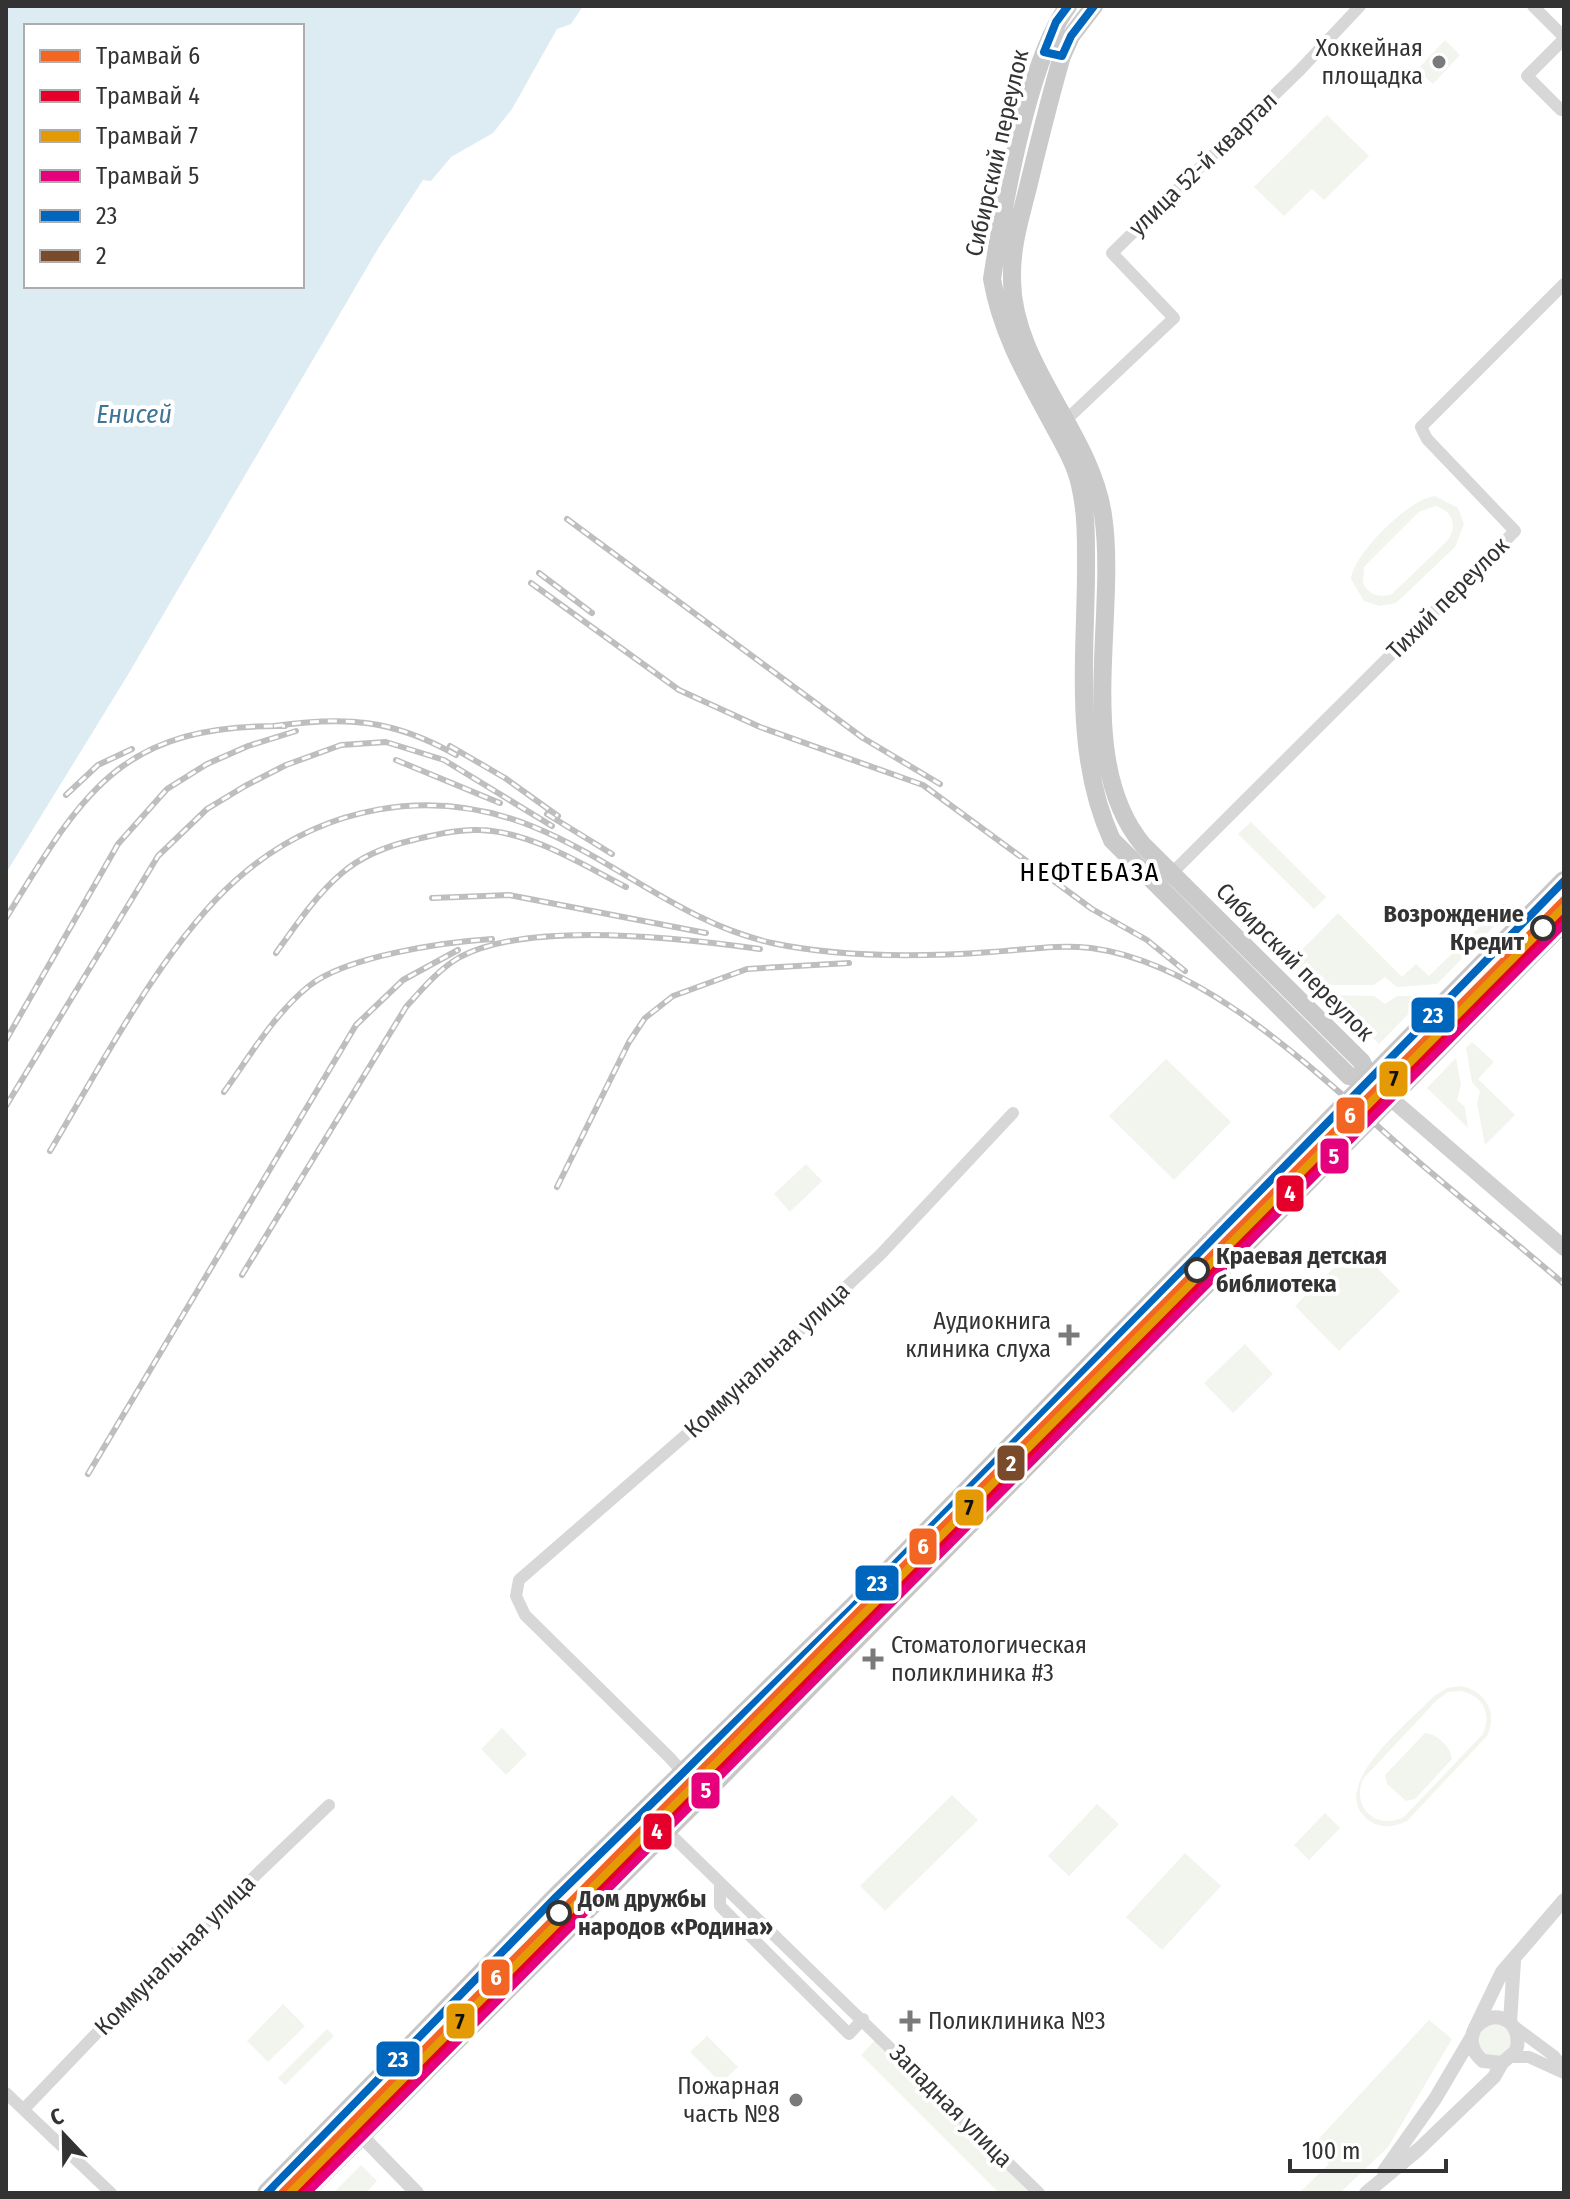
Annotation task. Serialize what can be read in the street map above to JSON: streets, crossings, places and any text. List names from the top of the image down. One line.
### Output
{"streets":{"main road":["Сибирский переулок"],"street":["улица 52-й квартал","Тихий переулок","Коммунальная улица","Западная улица"]},"crossings":[["Сибирский переулок","улица 52-й квартал"],["Сибирский переулок","Тихий переулок"]],"districts":["НЕФТЕБАЗА"],"water":["Енисей"],"places":{"other":["Хоккейная площадка","Возрождение Кредит","Краевая детская библиотека","Дом дружбы народов «Родина»","Пожарная часть №8"],"health":["Аудиокнига клиника слуха","Стоматологическая поликлиника #3","Поликлиника №3"]},"lines":["transit line 23","transit line 2","tram line 6","tram line 7","tram line 4","tram line 5"],"legend":["Трамвай 6","Трамвай 4","Трамвай 7","Трамвай 5","23","2"],"scale_bar":"100 m","north":"top"}
